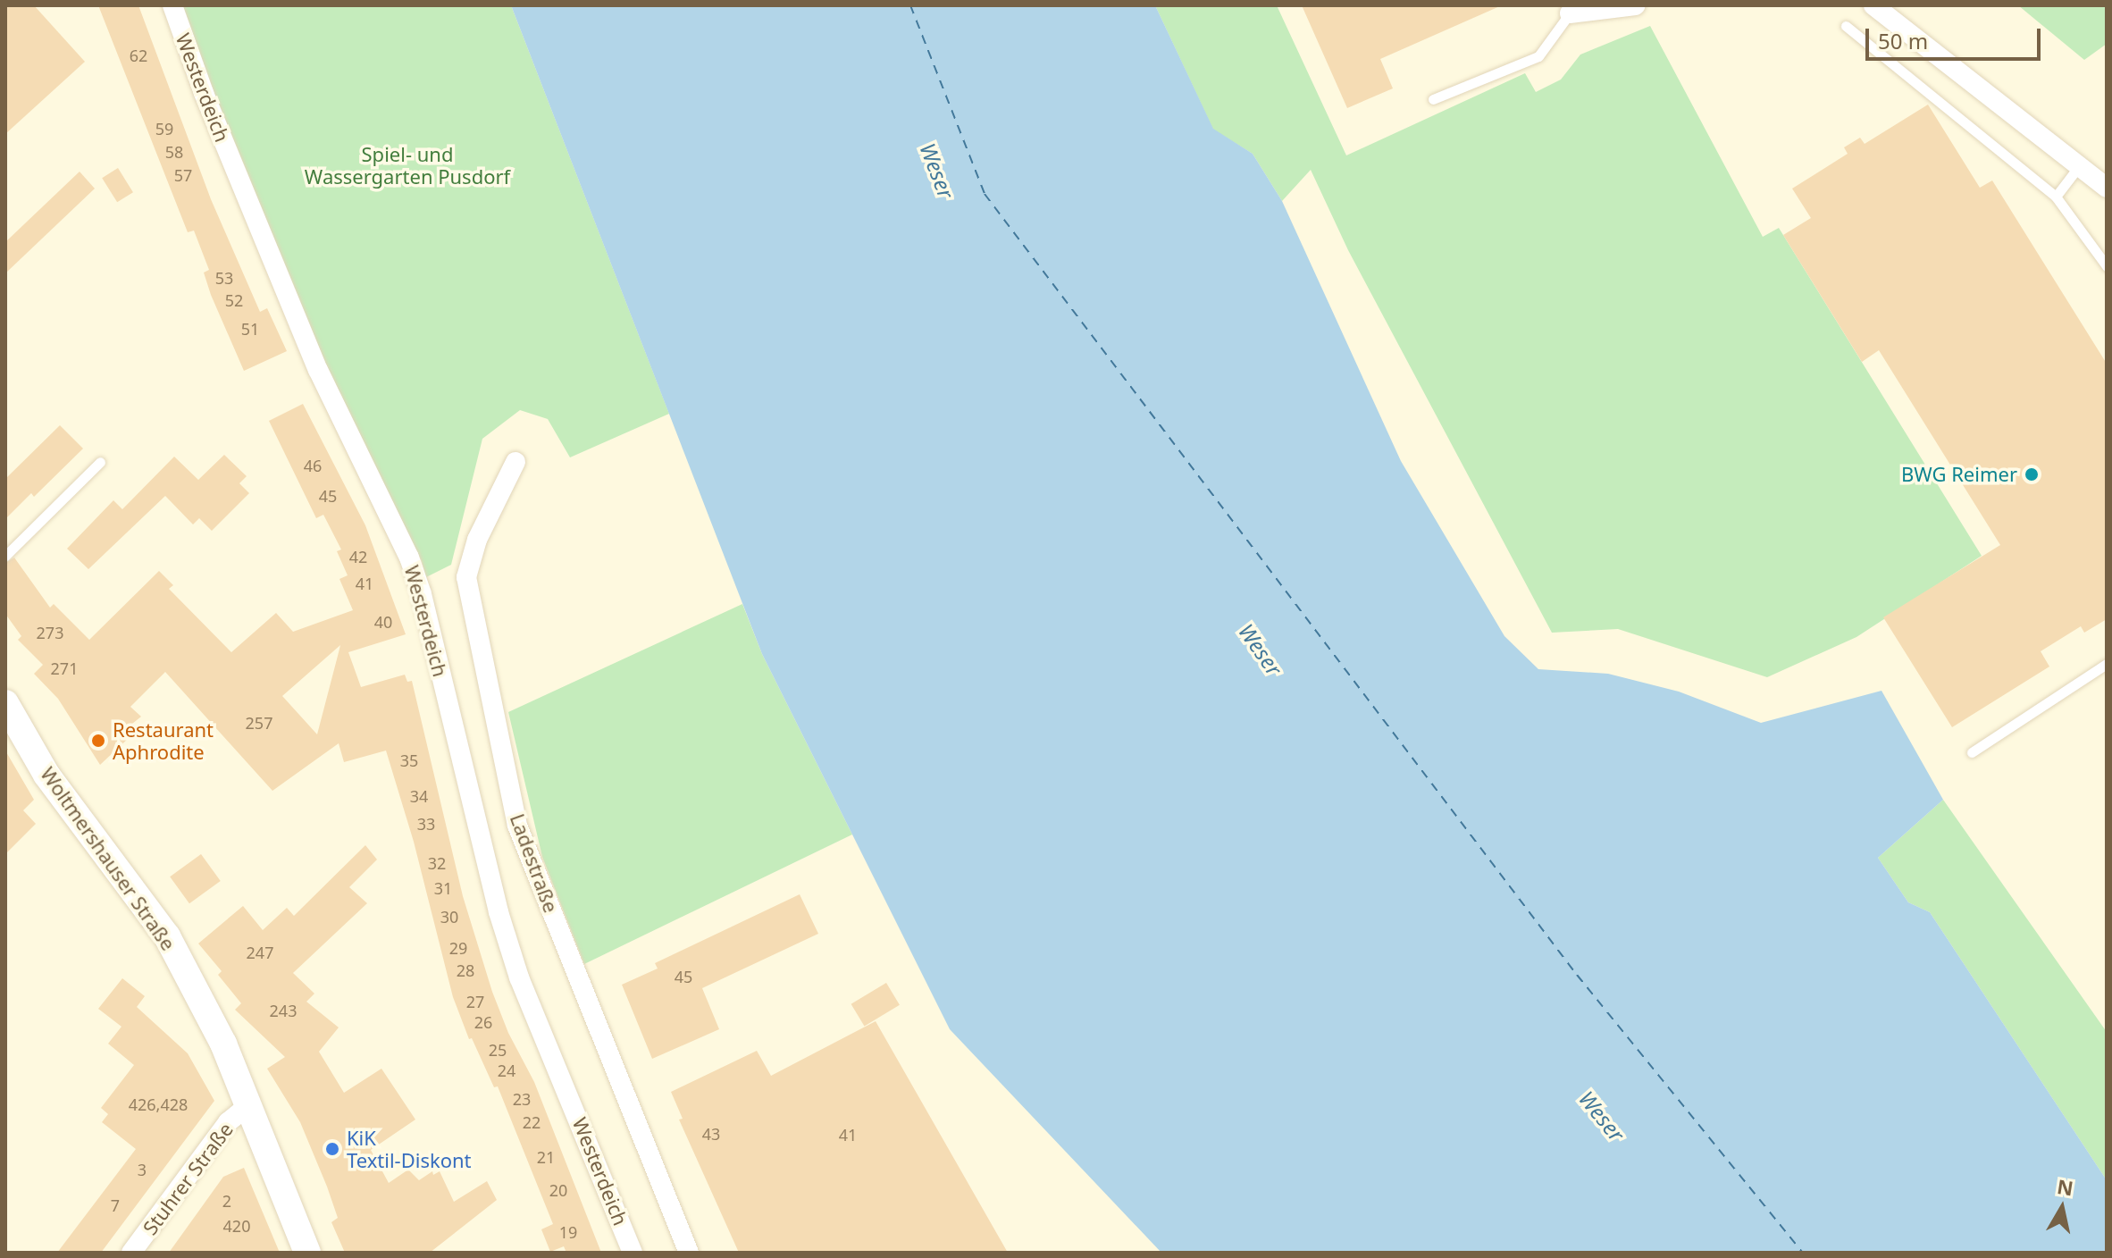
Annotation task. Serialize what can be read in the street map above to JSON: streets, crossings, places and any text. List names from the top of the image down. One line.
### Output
{"streets":{"street":["Westerdeich","Woltmershauser Straße","Ladestraße","Stuhrer Straße"]},"crossings":[["Woltmershauser Straße","Stuhrer Straße"]],"water":["Weser"],"parks":["Spiel- und Wassergarten Pusdorf"],"places":["BWG Reimer","Restaurant Aphrodite","KiK Textil-Diskont"],"house_numbers":["62","59","58","57","53","52","51","46","45","42","41","40","273","271","257","35","34","33","32","31","30","29","247","28","45","27","243","26","25","24","23","426,428","22","43","41","21","3","20","2","7","420","19"],"scale_bar":"50 m","north":"top"}
